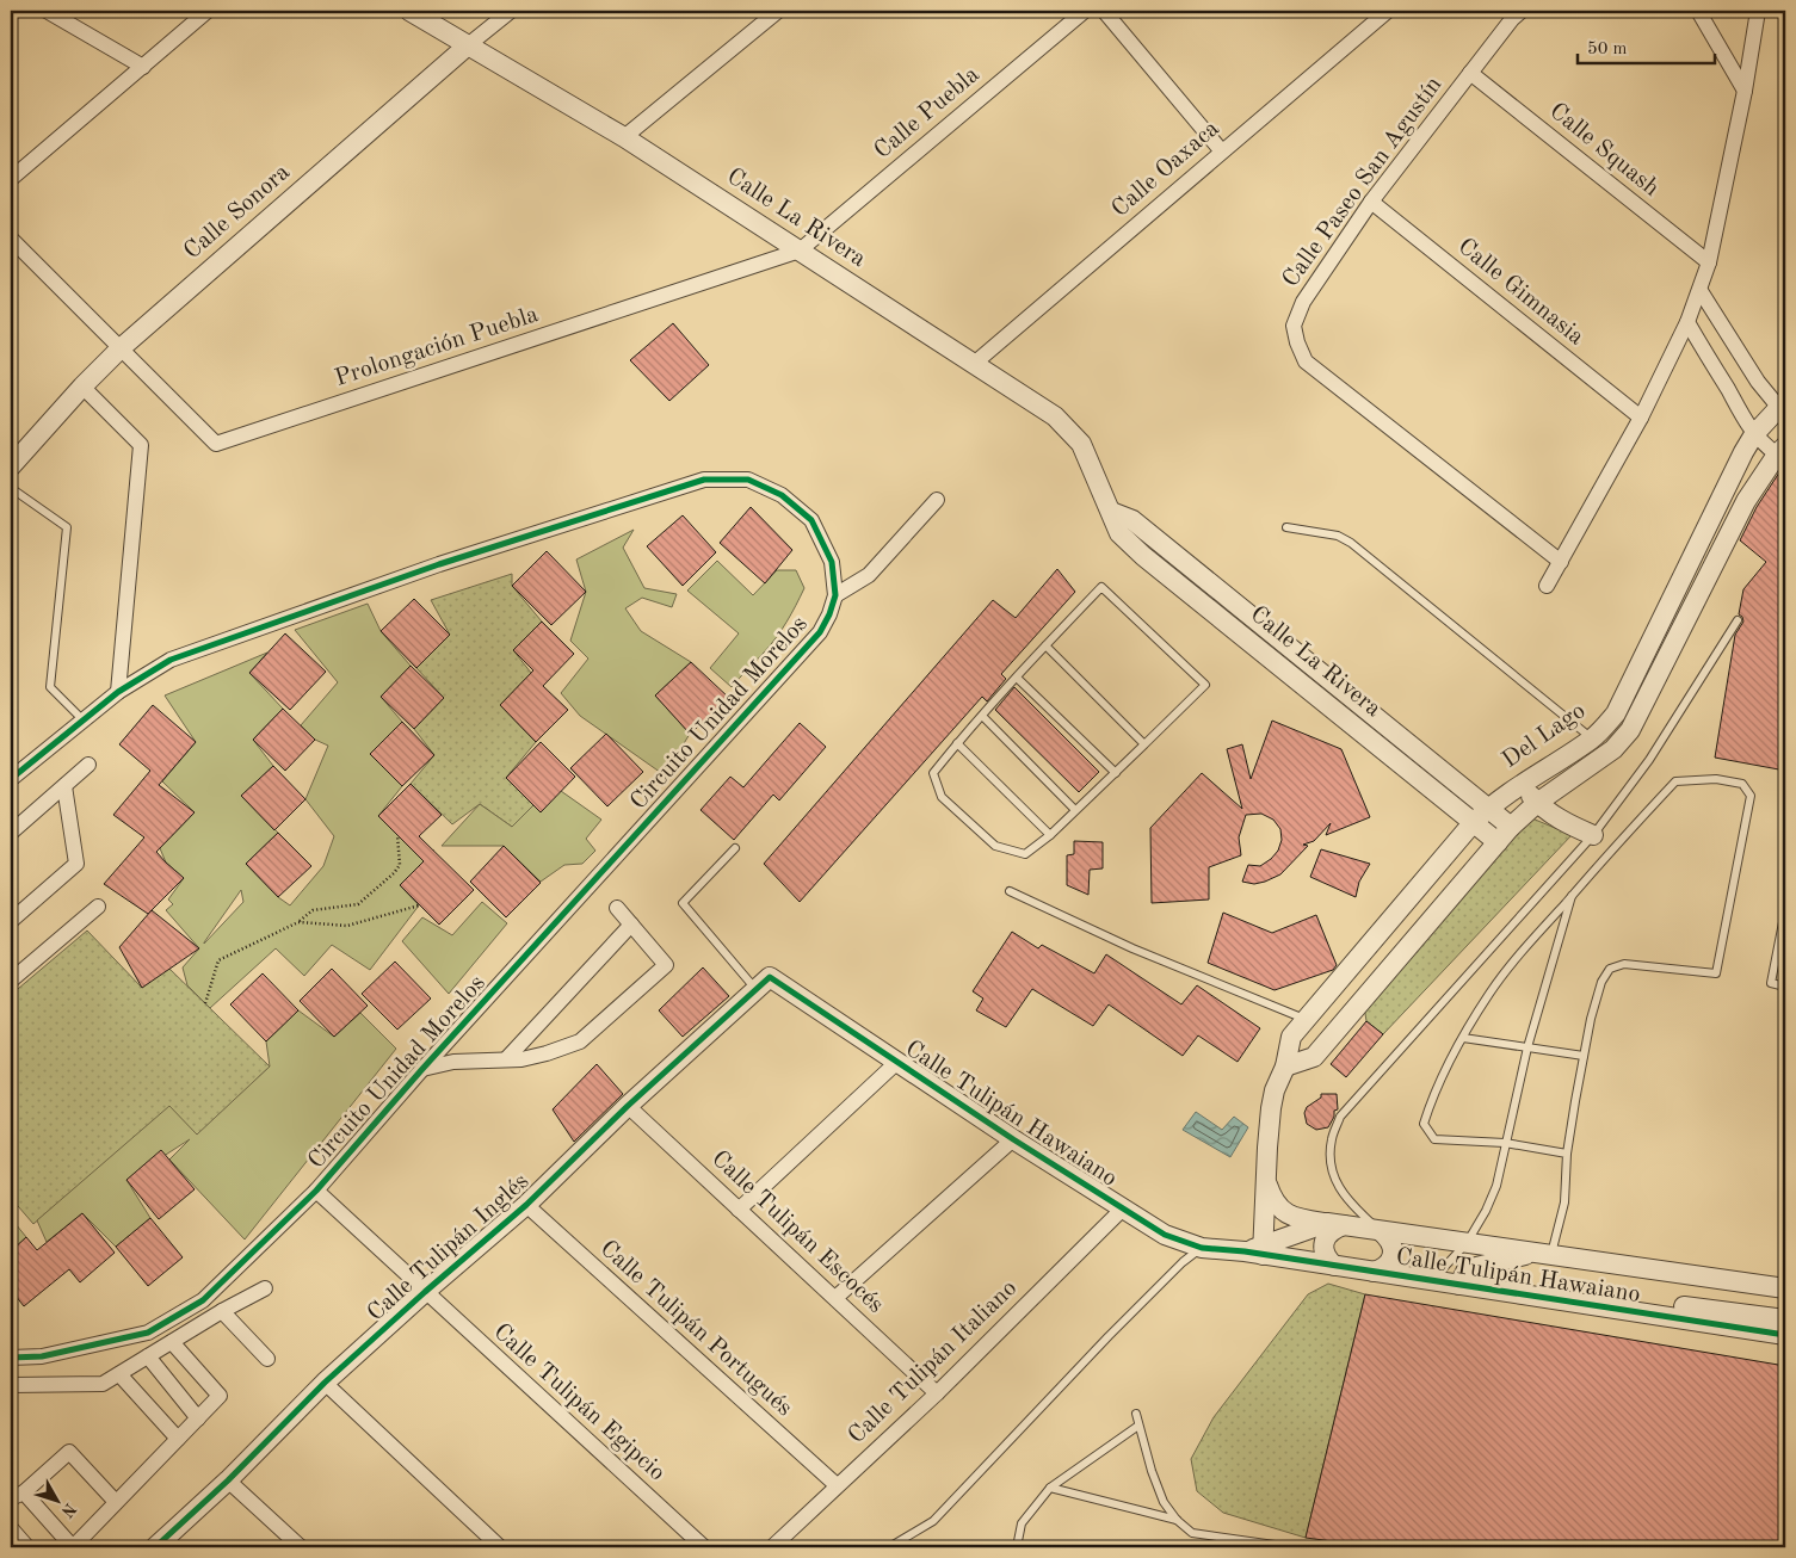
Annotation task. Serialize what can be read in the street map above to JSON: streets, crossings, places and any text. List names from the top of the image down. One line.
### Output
{"streets":{"street":["Calle Puebla","Calle Squash","Calle Oaxaca","Calle Paseo San Agustín","Calle Sonora","Calle La Rivera","Calle Gimnasia","Prolongación Puebla","Circuito Unidad Morelos","Del Lago","Calle Tulipán Hawaiano","Calle Tulipán Escocés","Calle Tulipán Inglés","Calle Tulipán Portugués","Calle Tulipán Italiano","Calle Tulipán Egipcio"]},"crossings":[["Calle Puebla","Calle La Rivera"],["Calle Puebla","Prolongación Puebla"],["Calle Squash","Calle Paseo San Agustín"],["Calle Oaxaca","Calle La Rivera"],["Calle Paseo San Agustín","Calle Gimnasia"],["Calle Sonora","Calle La Rivera"],["Calle Sonora","Prolongación Puebla"],["Calle La Rivera","Prolongación Puebla"],["Calle La Rivera","Del Lago"],["Circuito Unidad Morelos","Calle Tulipán Inglés"],["Circuito Unidad Morelos","Calle Tulipán Egipcio"],["Del Lago","Calle Tulipán Hawaiano"],["Calle Tulipán Hawaiano","Calle Tulipán Inglés"],["Calle Tulipán Hawaiano","Calle Tulipán Italiano"],["Calle Tulipán Escocés","Calle Tulipán Inglés"],["Calle Tulipán Escocés","Calle Tulipán Italiano"],["Calle Tulipán Inglés","Calle Tulipán Portugués"],["Calle Tulipán Inglés","Calle Tulipán Egipcio"],["Calle Tulipán Portugués","Calle Tulipán Italiano"]],"scale_bar":"50 m","north":"bottom right"}
